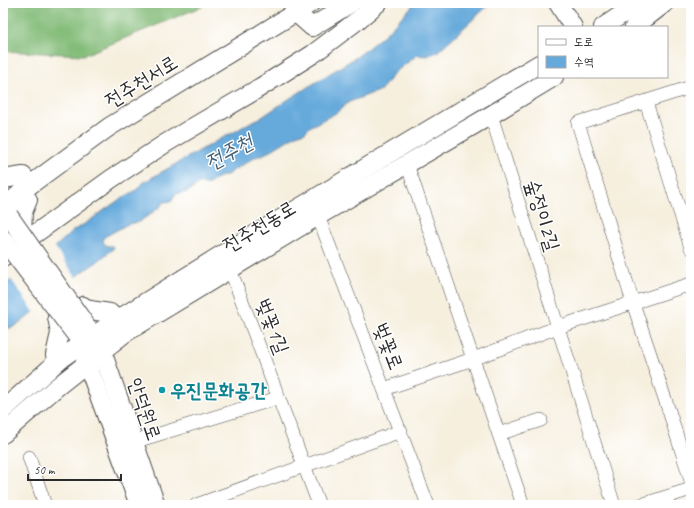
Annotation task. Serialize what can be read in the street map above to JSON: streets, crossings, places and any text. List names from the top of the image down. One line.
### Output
{"streets":{"street":["전주천서로","숲정이2길","전주천동로","벚꽃1길","벚꽃로","안덕원로"]},"crossings":[["숲정이2길","전주천동로"],["전주천동로","벚꽃1길"],["전주천동로","벚꽃로"],["전주천동로","안덕원로"]],"water":["전주천"],"places":["우진문화공간"],"legend":["도로","수역"],"scale_bar":"50 m"}
